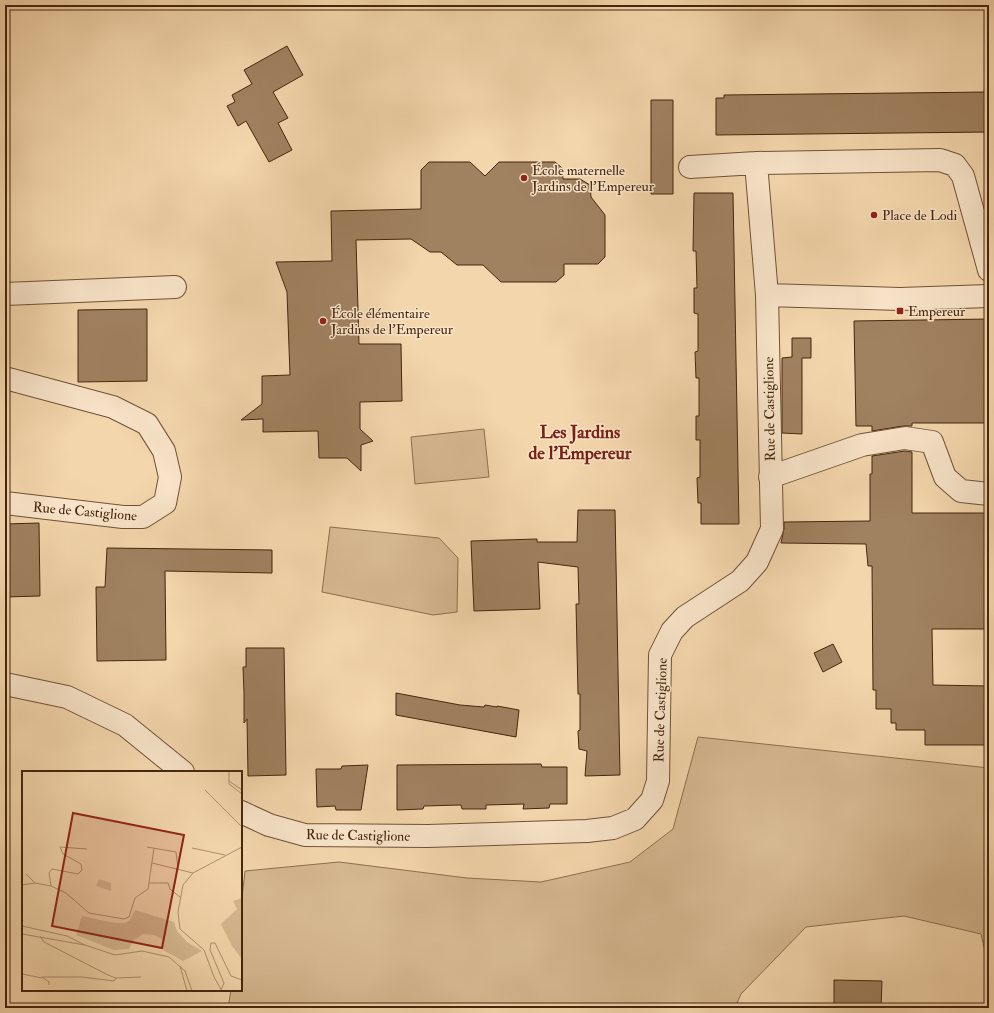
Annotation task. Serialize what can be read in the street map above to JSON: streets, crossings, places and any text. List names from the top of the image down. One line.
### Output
{"streets":{"street":["Rue de Castiglione"]},"districts":["Les Jardins de l'Empereur"],"places":{"other":["École maternelle Jardins de l'Empereur","Place de Lodi","École élémentaire Jardins de l'Empereur"],"transit":["Empereur"]}}
